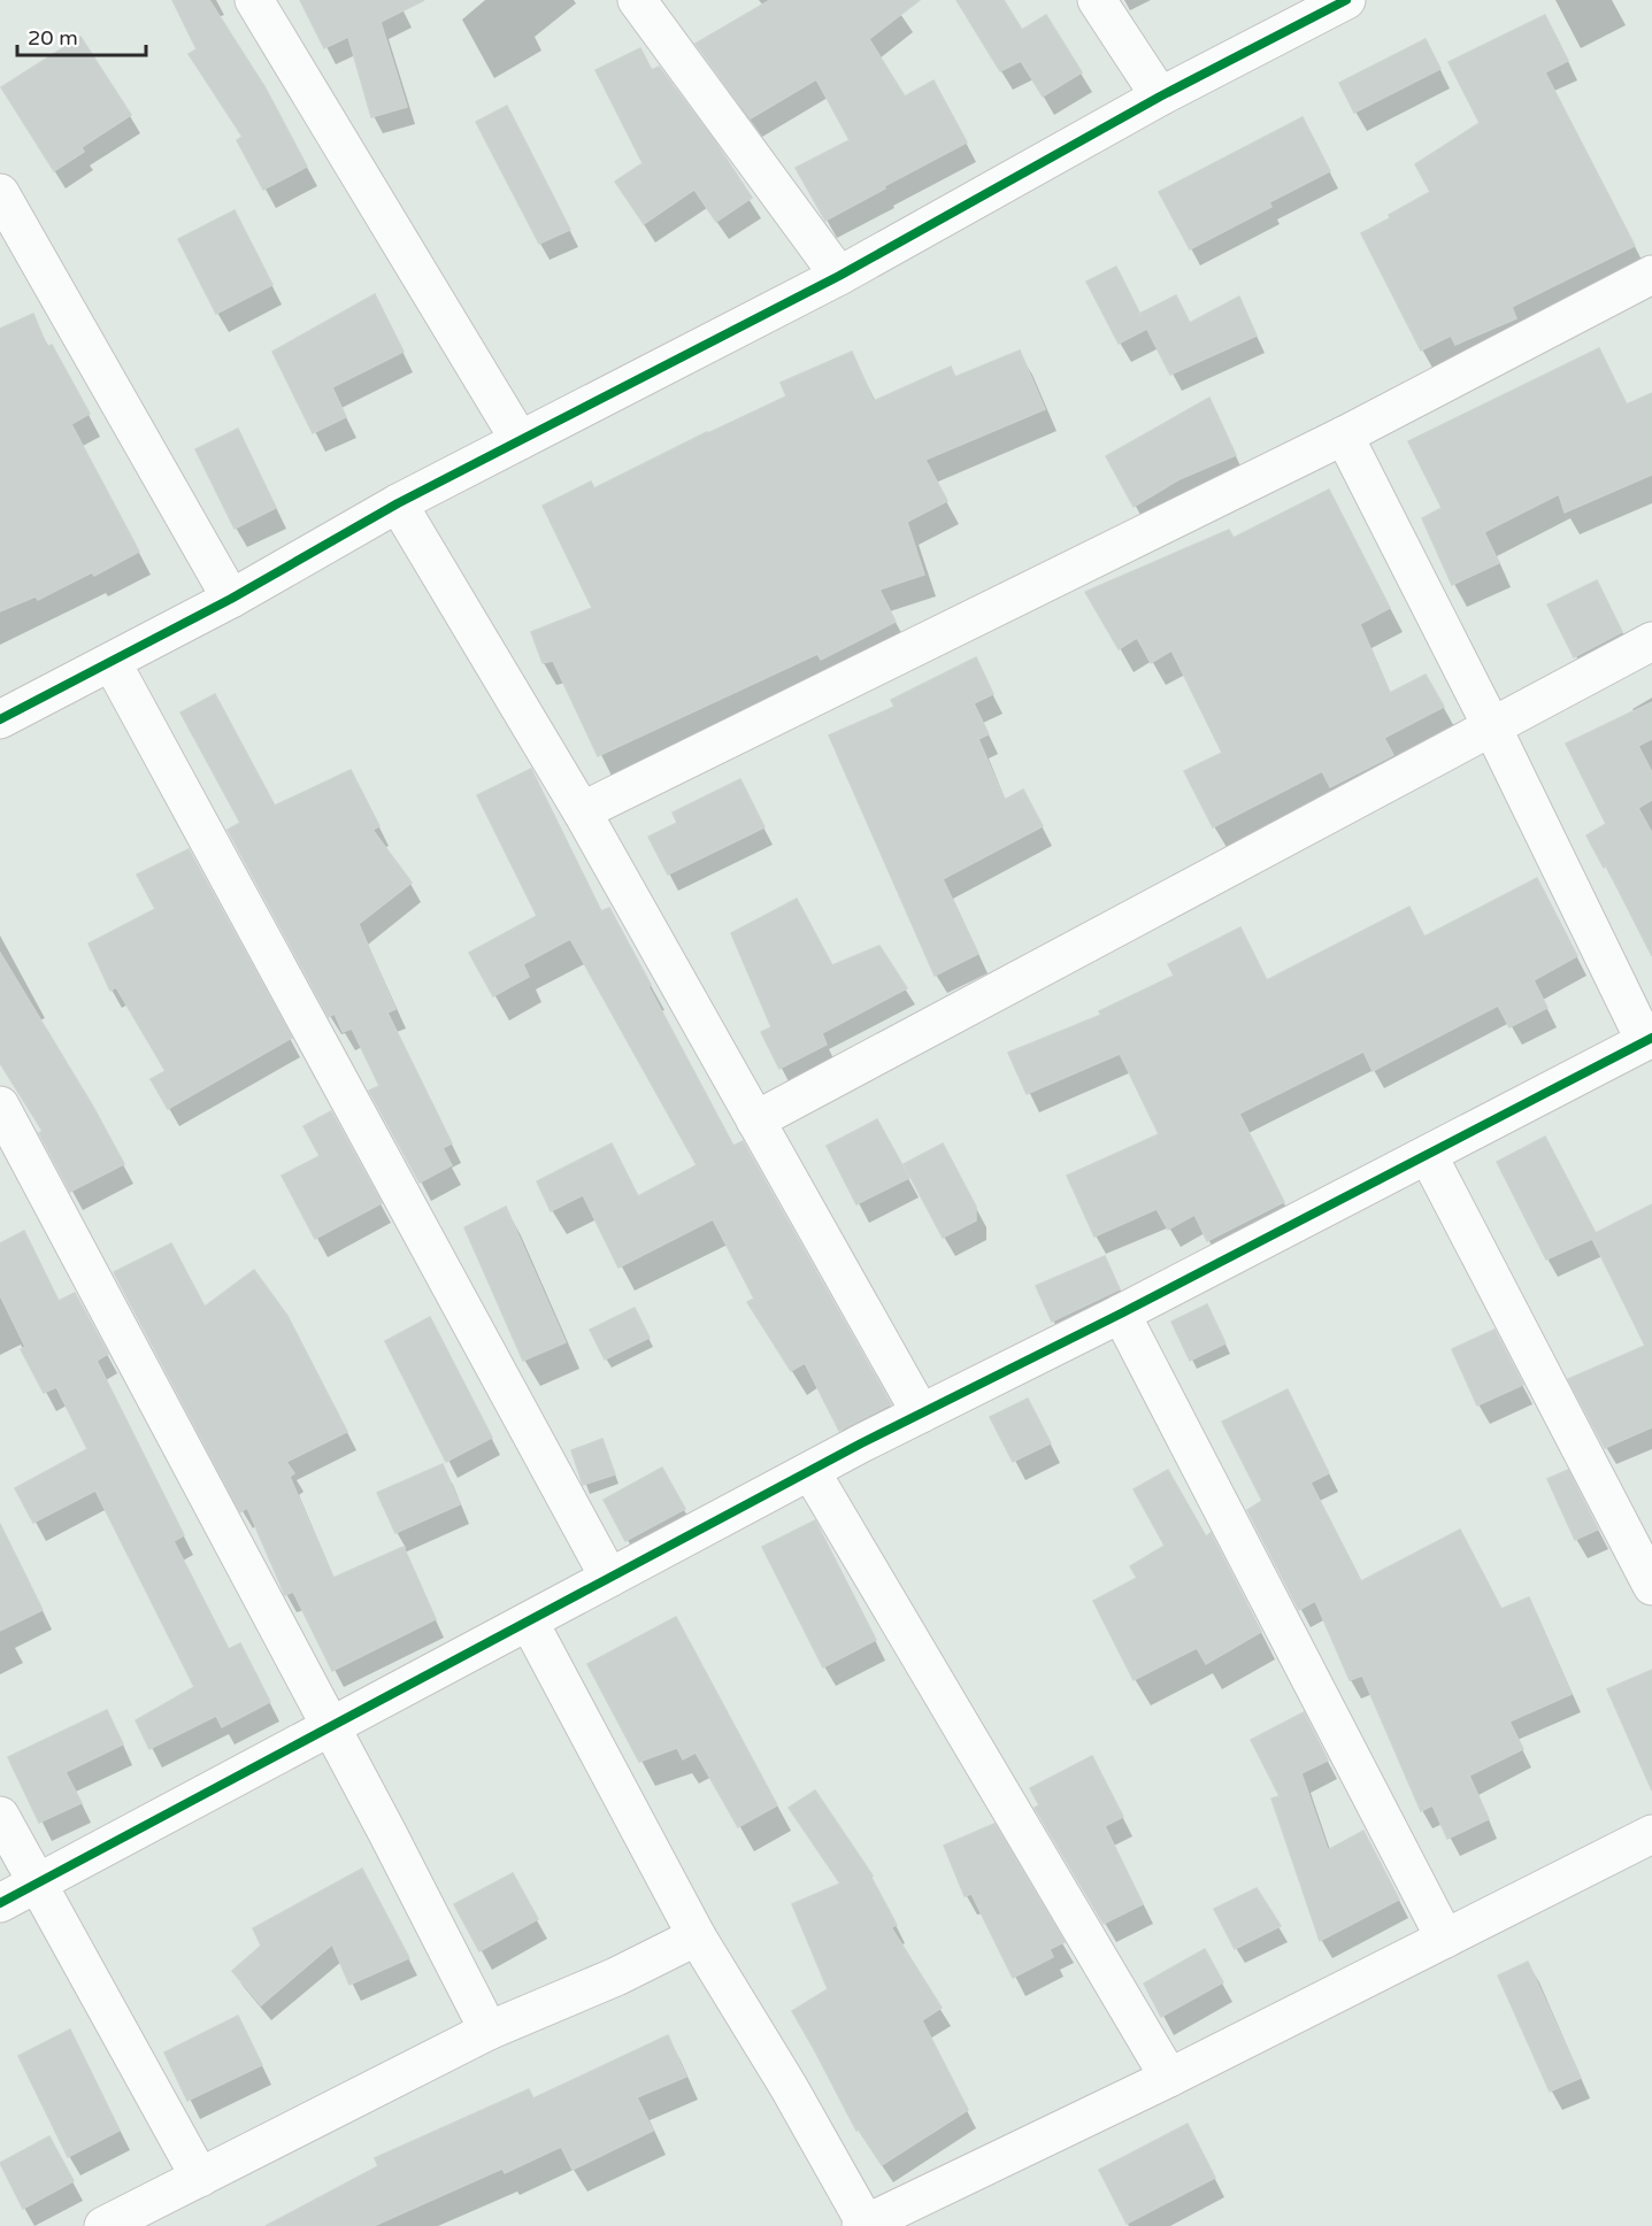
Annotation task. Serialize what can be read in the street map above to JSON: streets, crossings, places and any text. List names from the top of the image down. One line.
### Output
{"scale_bar":"20 m"}
